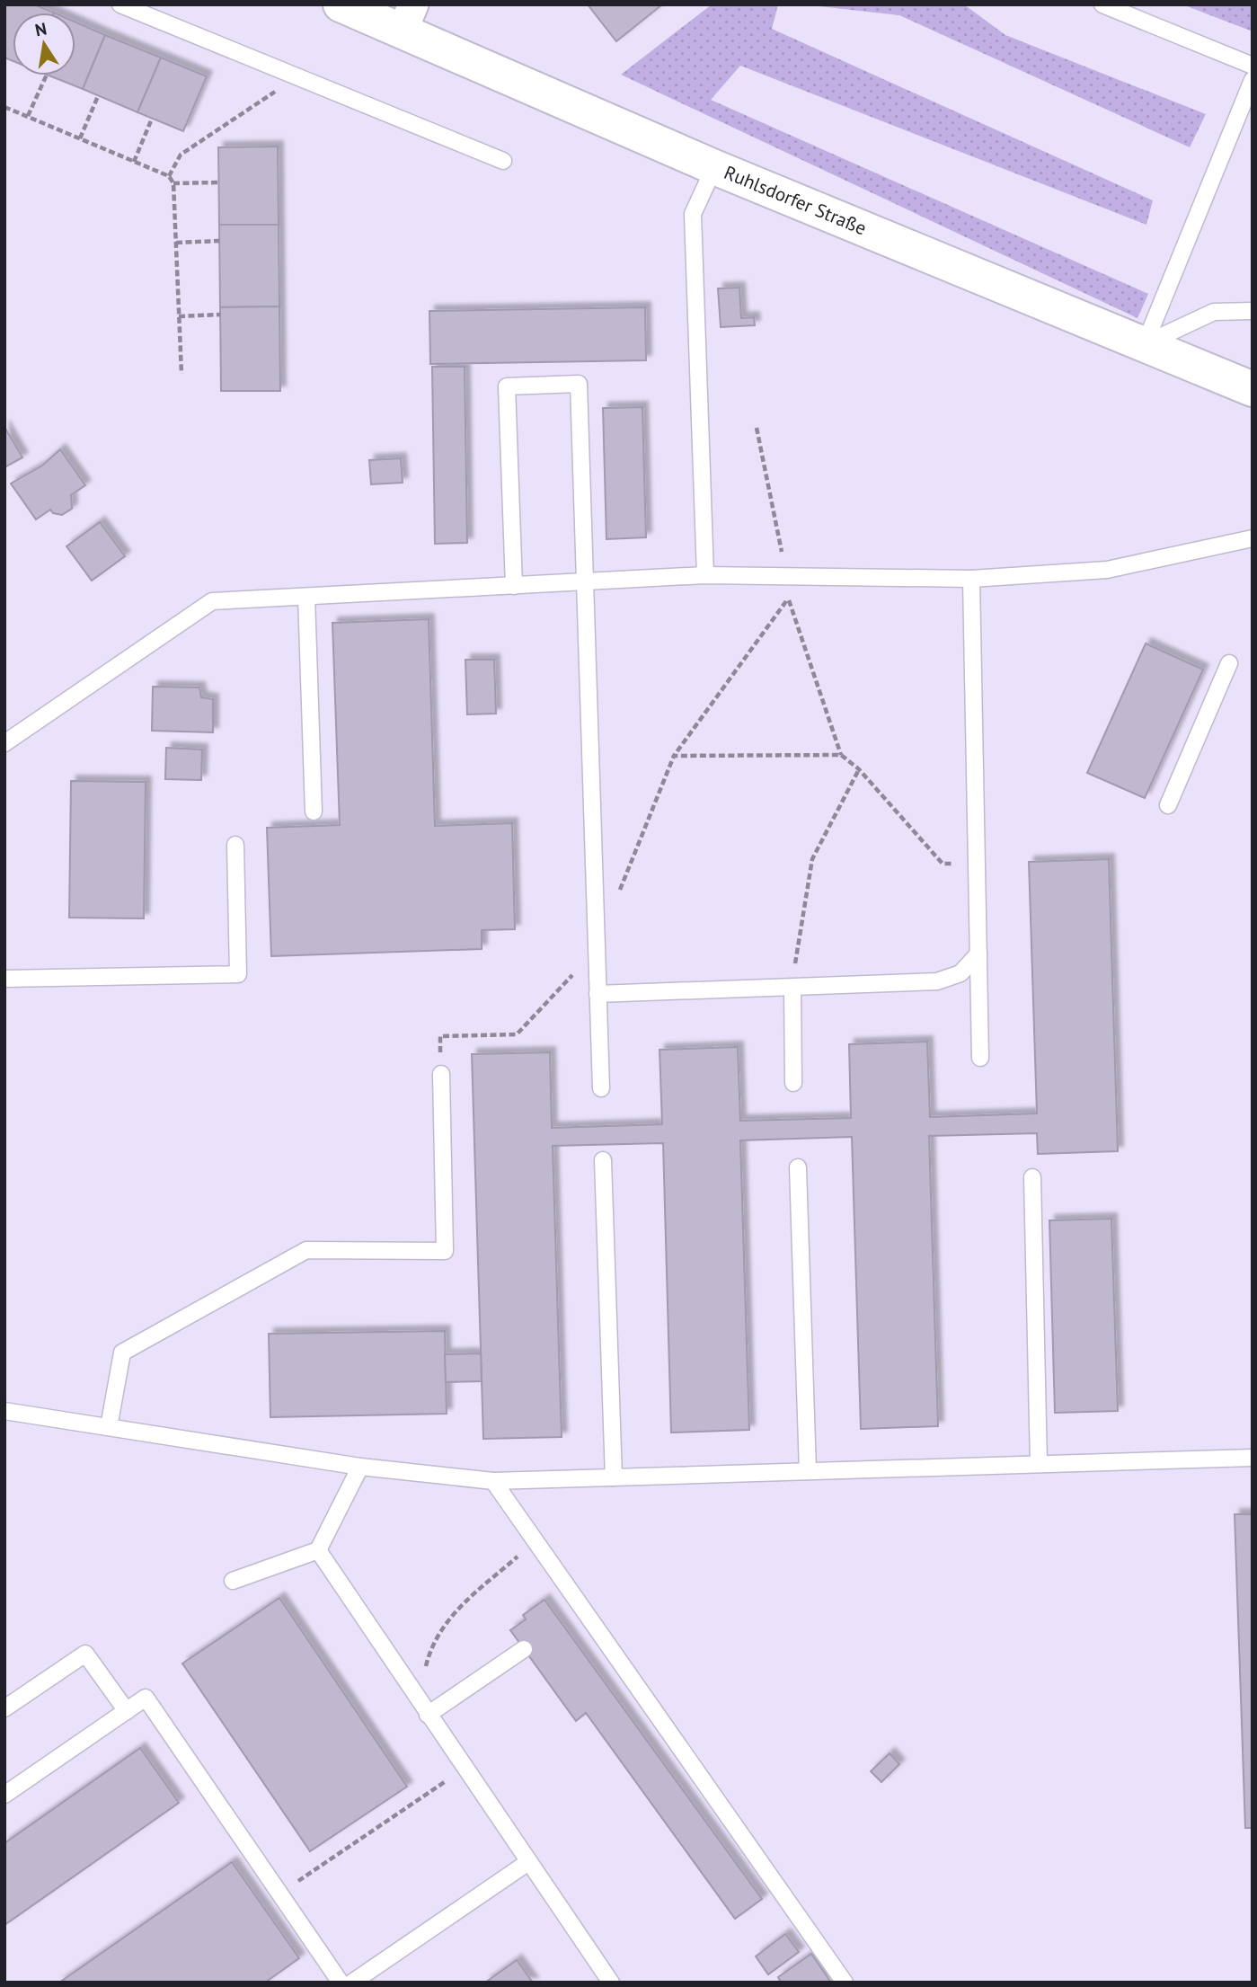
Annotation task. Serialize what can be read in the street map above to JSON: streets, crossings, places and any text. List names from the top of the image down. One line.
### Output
{"streets":{"street":["Ruhlsdorfer Straße"]},"north":"top"}
